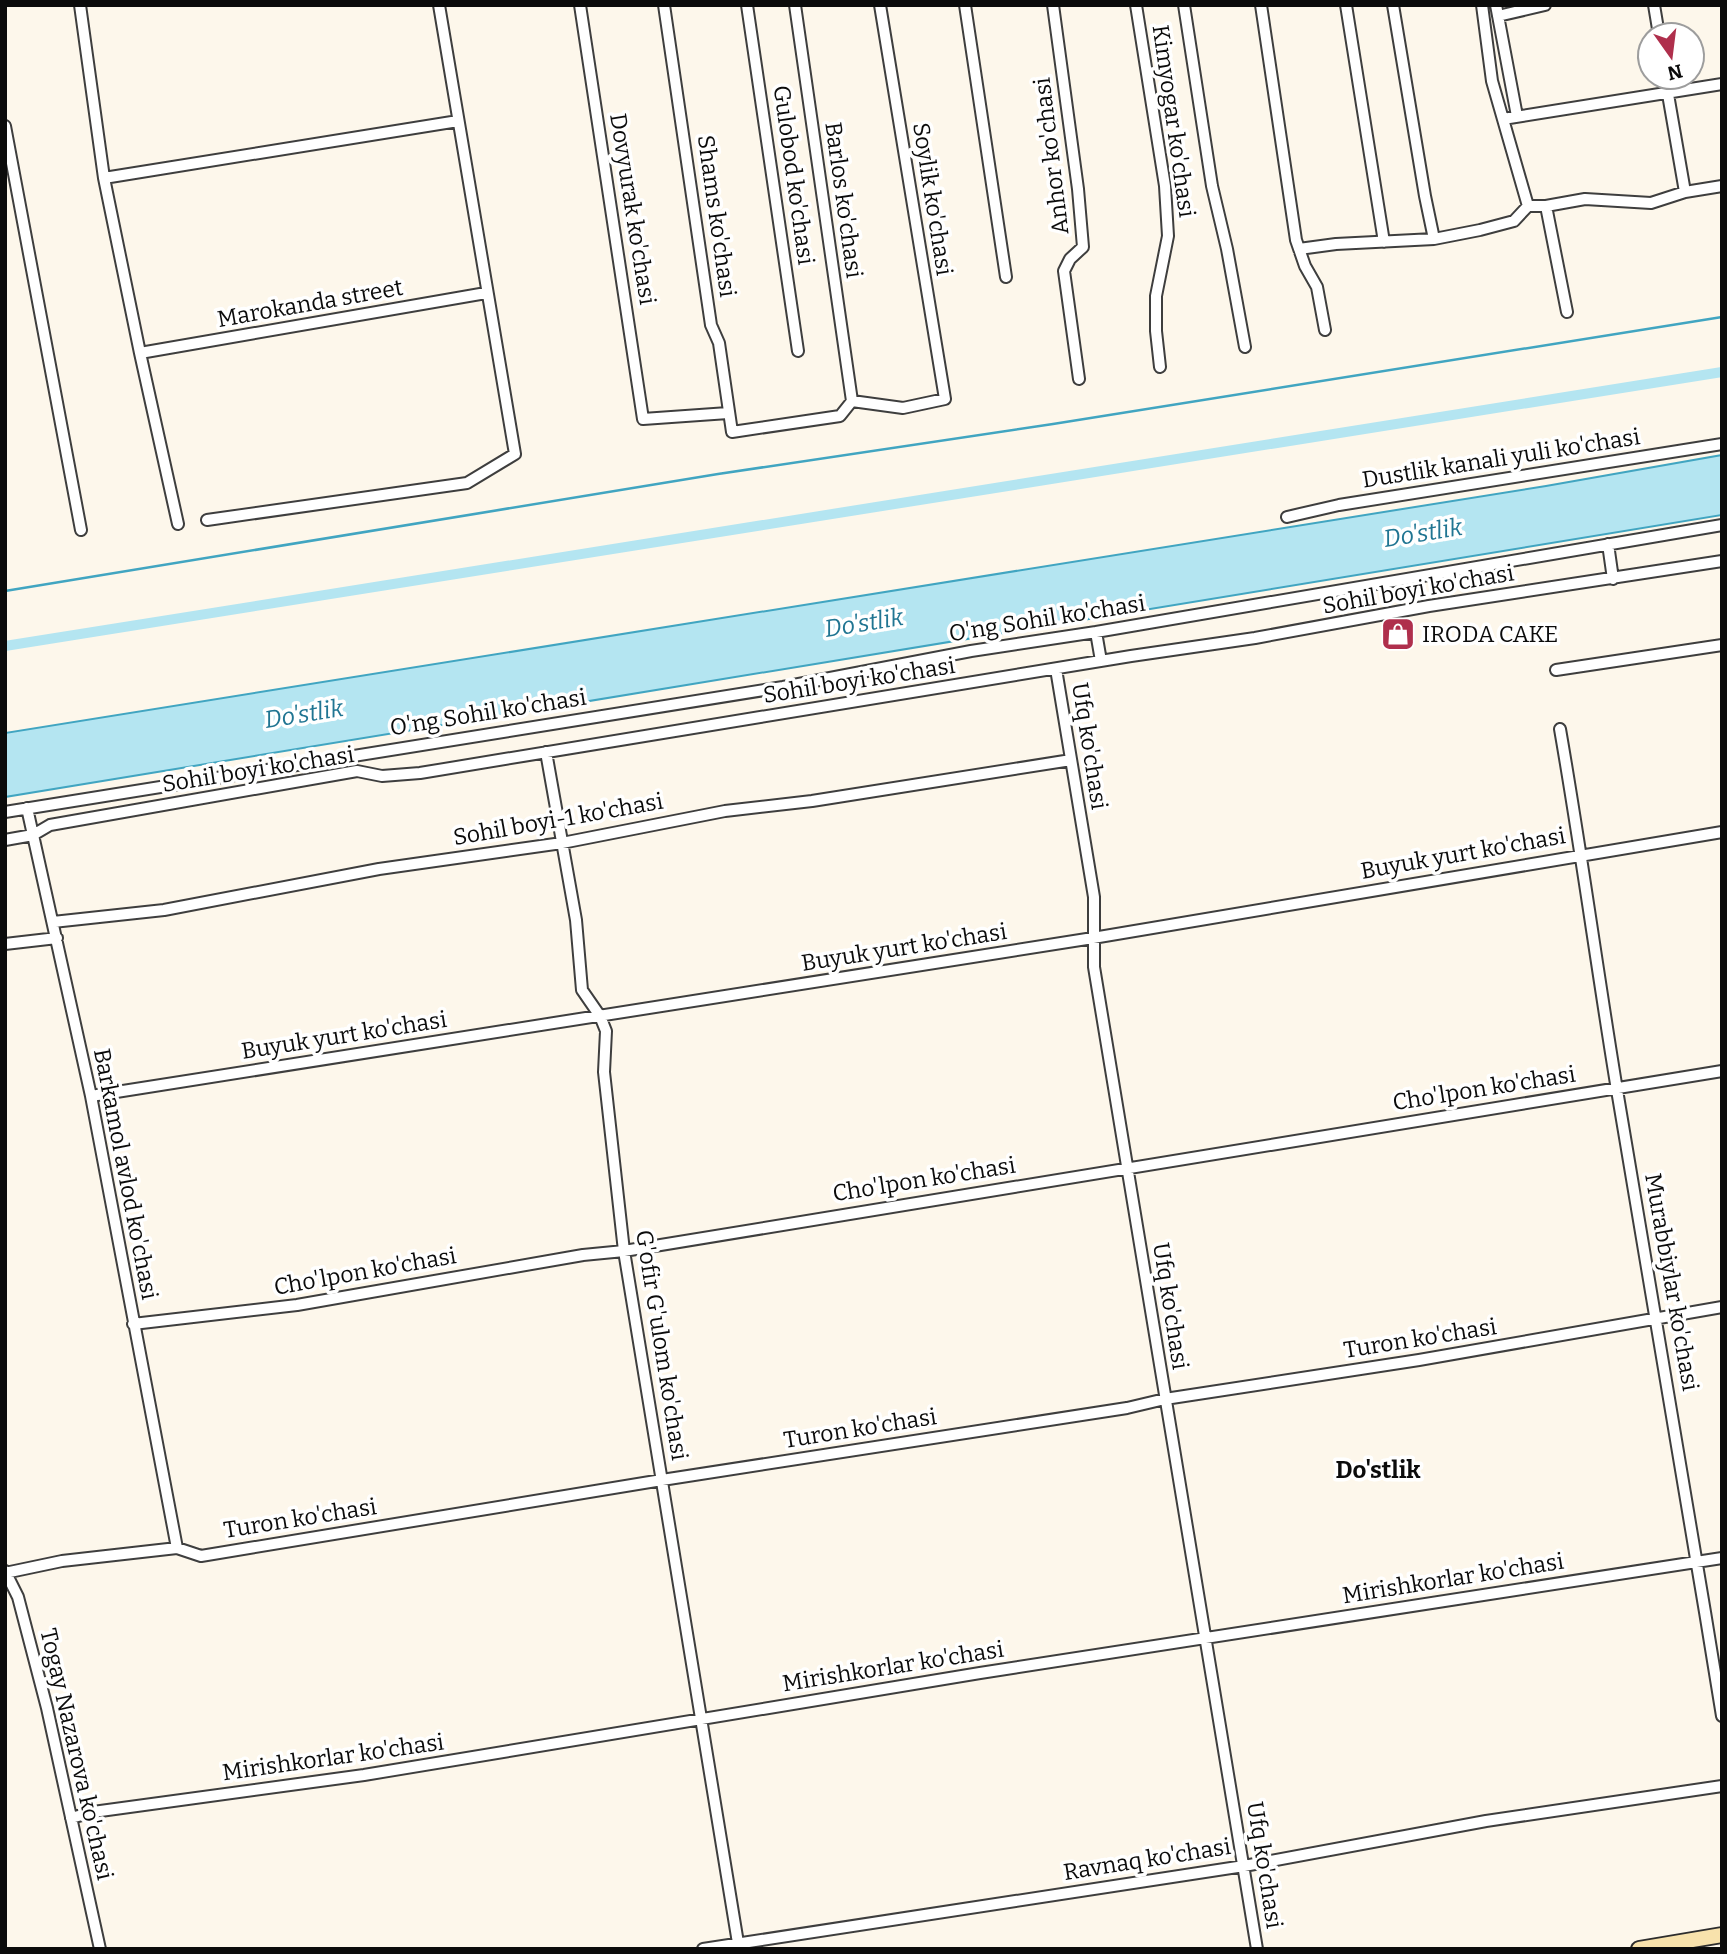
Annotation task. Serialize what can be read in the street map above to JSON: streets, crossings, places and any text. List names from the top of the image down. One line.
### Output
{"streets":{"street":["Kimyogar ko'chasi","Anhor ko'chasi","Gulobod ko'chasi","Soylik ko'chasi","Barlos ko'chasi","Dovyurak ko'chasi","Shams ko'chasi","Marokanda street","Dustlik kanali yuli ko'chasi","Sohil boyi ko'chasi","O'ng Sohil ko'chasi","Ufq ko'chasi","Sohil boyi-1 ko'chasi","Buyuk yurt ko'chasi","Cho'lpon ko'chasi","Barkamol avlod ko'chasi","Murabbiylar ko'chasi","Turon ko'chasi","G'ofir G'ulom ko'chasi","Mirishkorlar ko'chasi","Togay Nazarova ko'chasi","Ravnaq ko'chasi"]},"crossings":[["Soylik ko'chasi","Barlos ko'chasi"],["Soylik ko'chasi","Shams ko'chasi"],["Barlos ko'chasi","Shams ko'chasi"],["Dovyurak ko'chasi","Shams ko'chasi"],["Sohil boyi ko'chasi","Ufq ko'chasi"],["Sohil boyi ko'chasi","Barkamol avlod ko'chasi"],["Sohil boyi ko'chasi","G'ofir G'ulom ko'chasi"],["O'ng Sohil ko'chasi","Barkamol avlod ko'chasi"],["Ufq ko'chasi","Sohil boyi-1 ko'chasi"],["Ufq ko'chasi","Buyuk yurt ko'chasi"],["Ufq ko'chasi","Cho'lpon ko'chasi"],["Ufq ko'chasi","Turon ko'chasi"],["Ufq ko'chasi","Mirishkorlar ko'chasi"],["Ufq ko'chasi","Ravnaq ko'chasi"],["Sohil boyi-1 ko'chasi","Barkamol avlod ko'chasi"],["Sohil boyi-1 ko'chasi","G'ofir G'ulom ko'chasi"],["Buyuk yurt ko'chasi","Barkamol avlod ko'chasi"],["Buyuk yurt ko'chasi","Murabbiylar ko'chasi"],["Buyuk yurt ko'chasi","G'ofir G'ulom ko'chasi"],["Cho'lpon ko'chasi","Barkamol avlod ko'chasi"],["Cho'lpon ko'chasi","Murabbiylar ko'chasi"],["Cho'lpon ko'chasi","G'ofir G'ulom ko'chasi"],["Barkamol avlod ko'chasi","Turon ko'chasi"],["Murabbiylar ko'chasi","Turon ko'chasi"],["Murabbiylar ko'chasi","Mirishkorlar ko'chasi"],["Turon ko'chasi","G'ofir G'ulom ko'chasi"],["Turon ko'chasi","Togay Nazarova ko'chasi"],["G'ofir G'ulom ko'chasi","Mirishkorlar ko'chasi"],["G'ofir G'ulom ko'chasi","Ravnaq ko'chasi"],["Mirishkorlar ko'chasi","Togay Nazarova ko'chasi"]],"districts":["Do'stlik"],"water":["Do'stlik"],"places":{"shop":["IRODA CAKE"]},"north":"bottom"}
